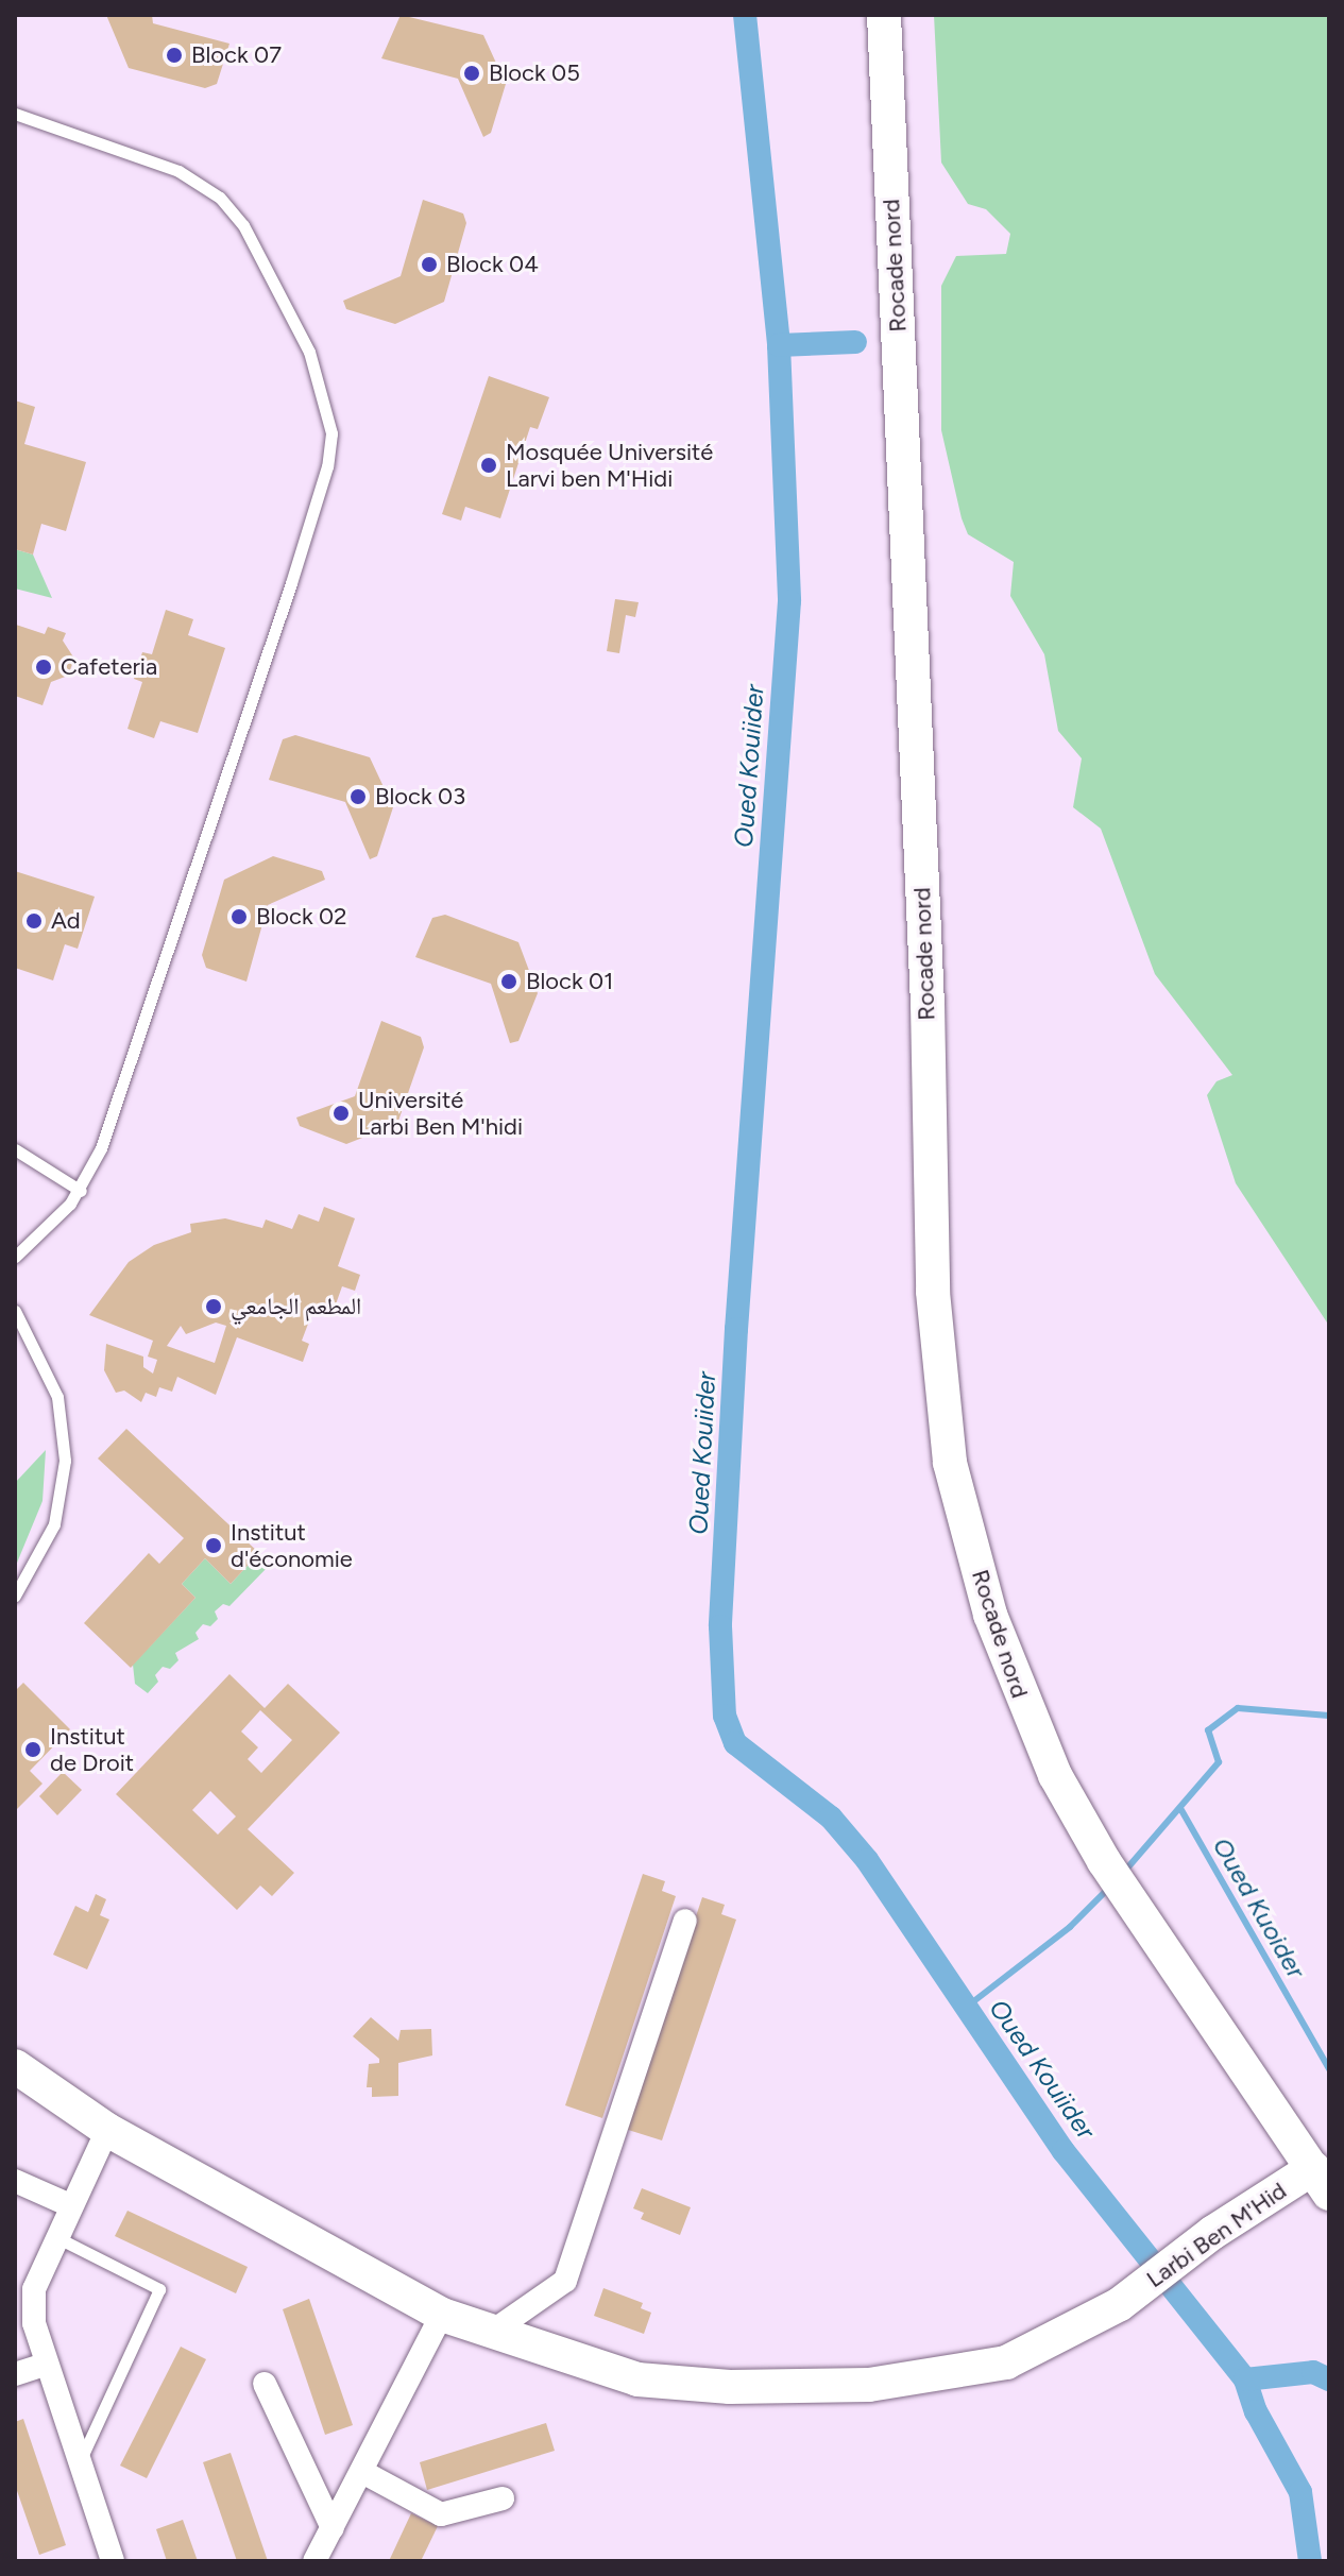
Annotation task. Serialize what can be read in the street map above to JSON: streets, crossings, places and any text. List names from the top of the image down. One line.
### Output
{"streets":{"main road":["Rocade nord","Larbi Ben M'Hid"]},"crossings":[["Rocade nord","Larbi Ben M'Hid"]],"water":["Oued Kouiider","Oued Kuoider"],"places":["Block 07","Block 05","Block 04","Mosquée Université Larvi ben M'Hidi","Cafeteria","Block 03","Block 02","Ad","Block 01","Université Larbi Ben M'hidi","المطعم الجامعي","Institut d'économie","Institut de Droit"]}
